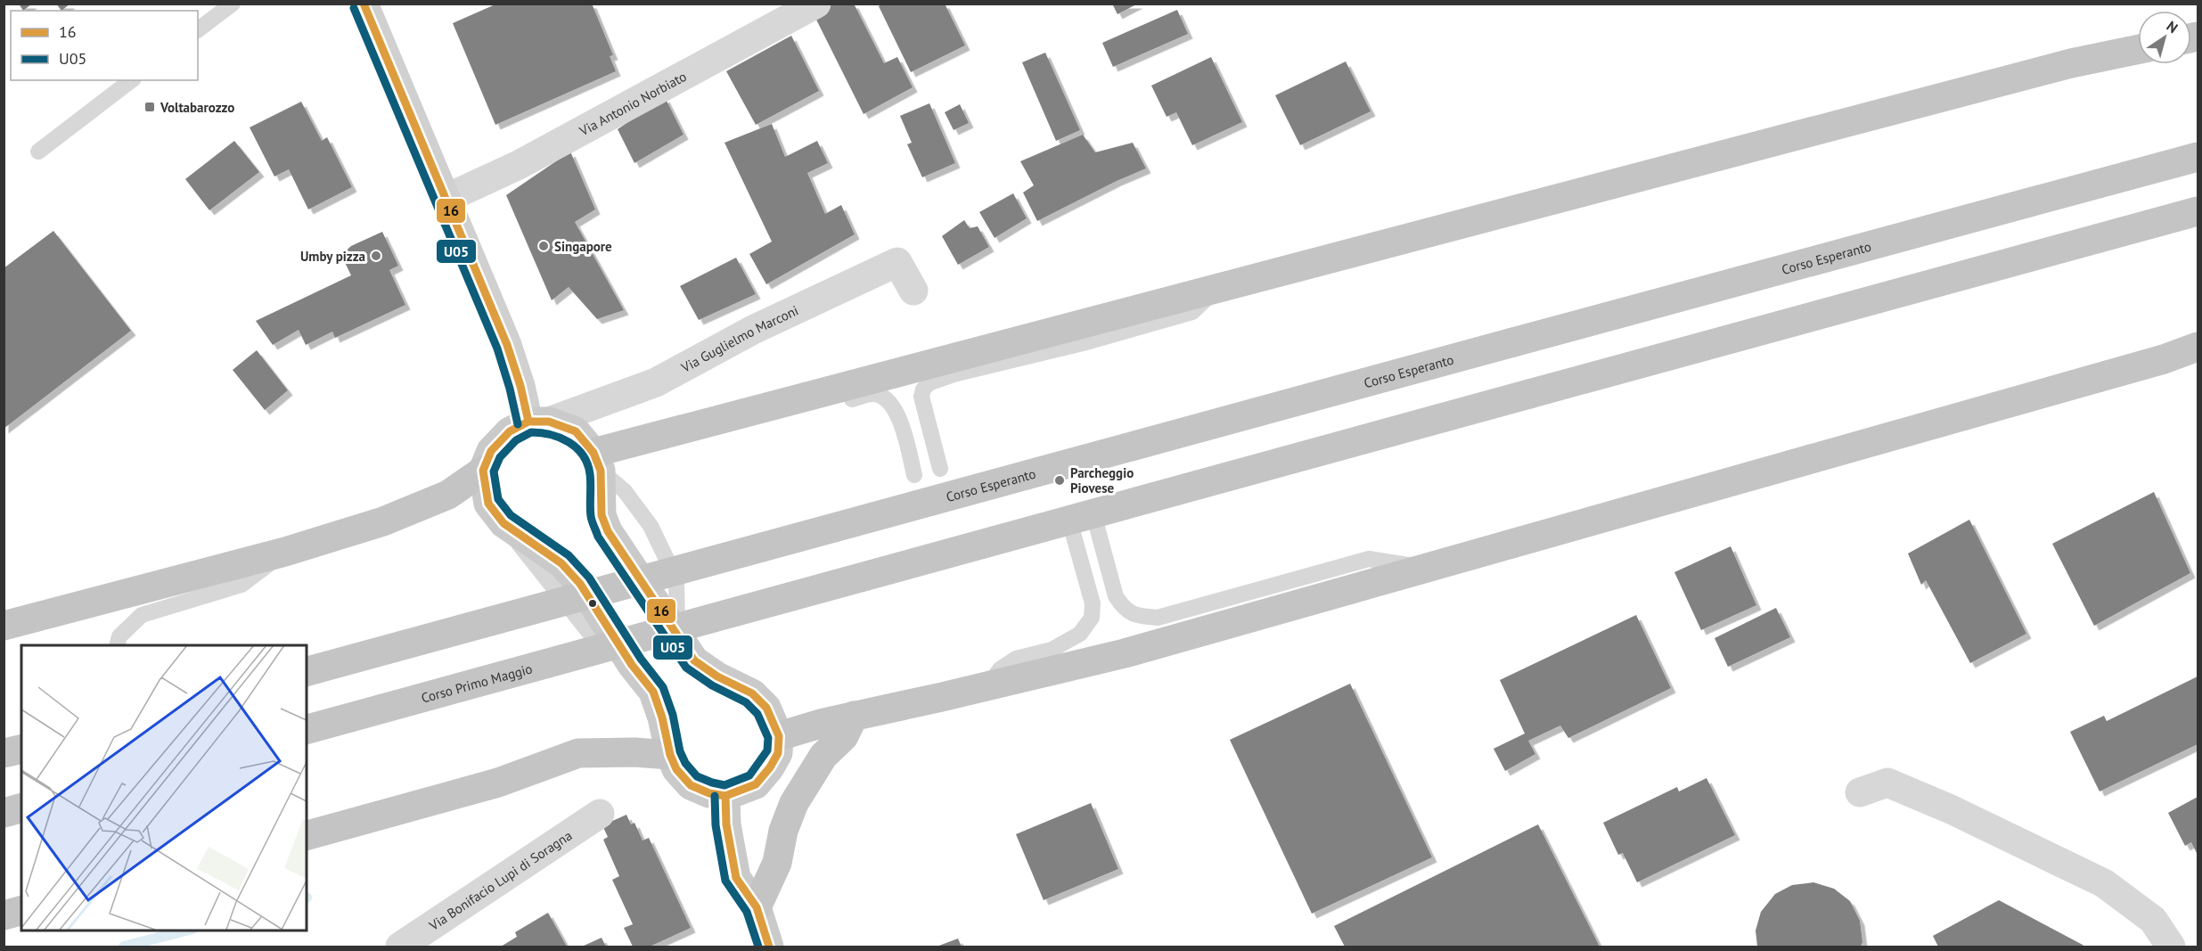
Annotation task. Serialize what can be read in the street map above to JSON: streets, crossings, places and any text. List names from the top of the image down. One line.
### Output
{"streets":{"highway":["Corso Esperanto","Corso Primo Maggio"],"street":["Via Antonio Norbiato","Via Guglielmo Marconi","Via Bonifacio Lupi di Soragna"]},"places":{"transit":["Voltabarozzo"],"other":["Singapore","Umby pizza","Parcheggio Piovese"]},"lines":["transit line 16","transit line U05"],"legend":["16","U05"],"north":"top right"}
